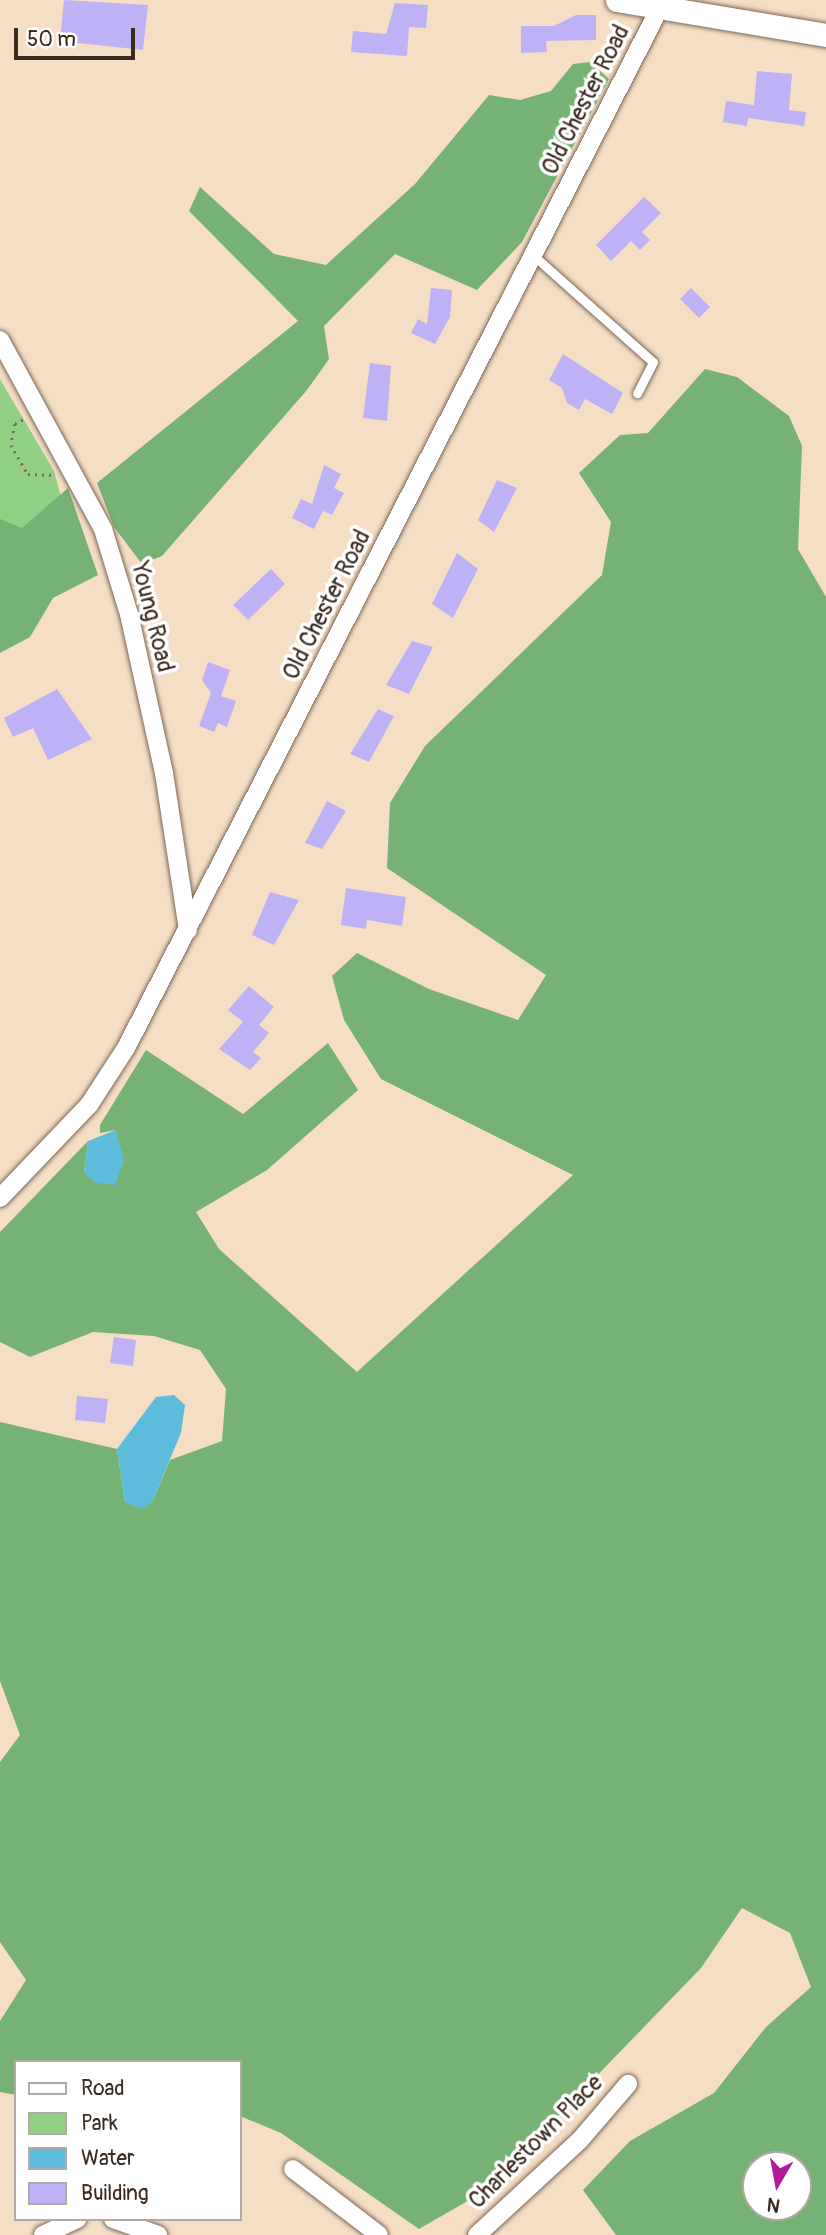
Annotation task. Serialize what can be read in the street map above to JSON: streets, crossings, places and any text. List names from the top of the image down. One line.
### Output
{"streets":{"street":["Old Chester Road","Young Road","Charlestown Place"]},"crossings":[["Old Chester Road","Young Road"]],"legend":["Road","Park","Water","Building"],"scale_bar":"50 m","north":"bottom"}
